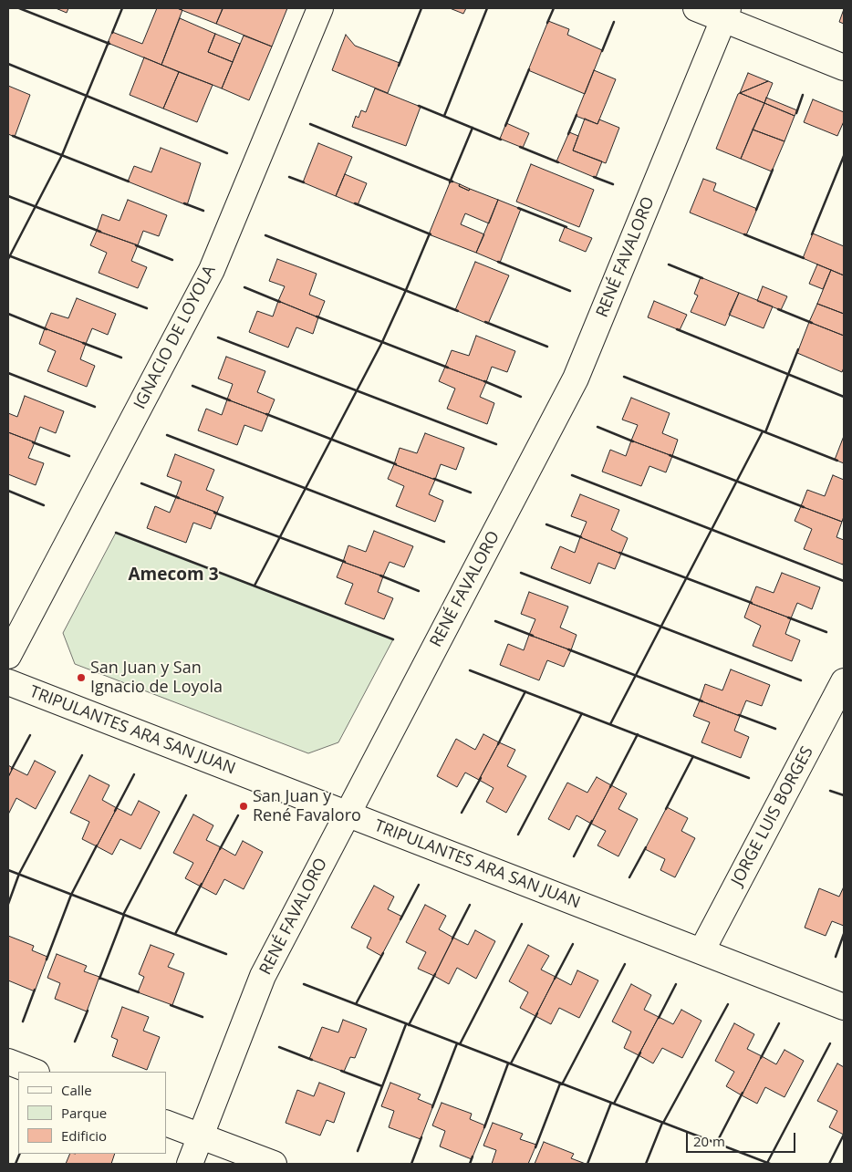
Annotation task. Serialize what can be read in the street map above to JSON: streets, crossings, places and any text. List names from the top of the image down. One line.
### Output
{"streets":{"street":["RENÉ FAVALORO","IGNACIO DE LOYOLA","TRIPULANTES ARA SAN JUAN","JORGE LUIS BORGES"]},"crossings":[["RENÉ FAVALORO","TRIPULANTES ARA SAN JUAN"],["TRIPULANTES ARA SAN JUAN","JORGE LUIS BORGES"]],"districts":["Amecom 3"],"places":["San Juan y San Ignacio de Loyola","San Juan y René Favaloro"],"legend":["Calle","Parque","Edificio"],"scale_bar":"20 m"}
